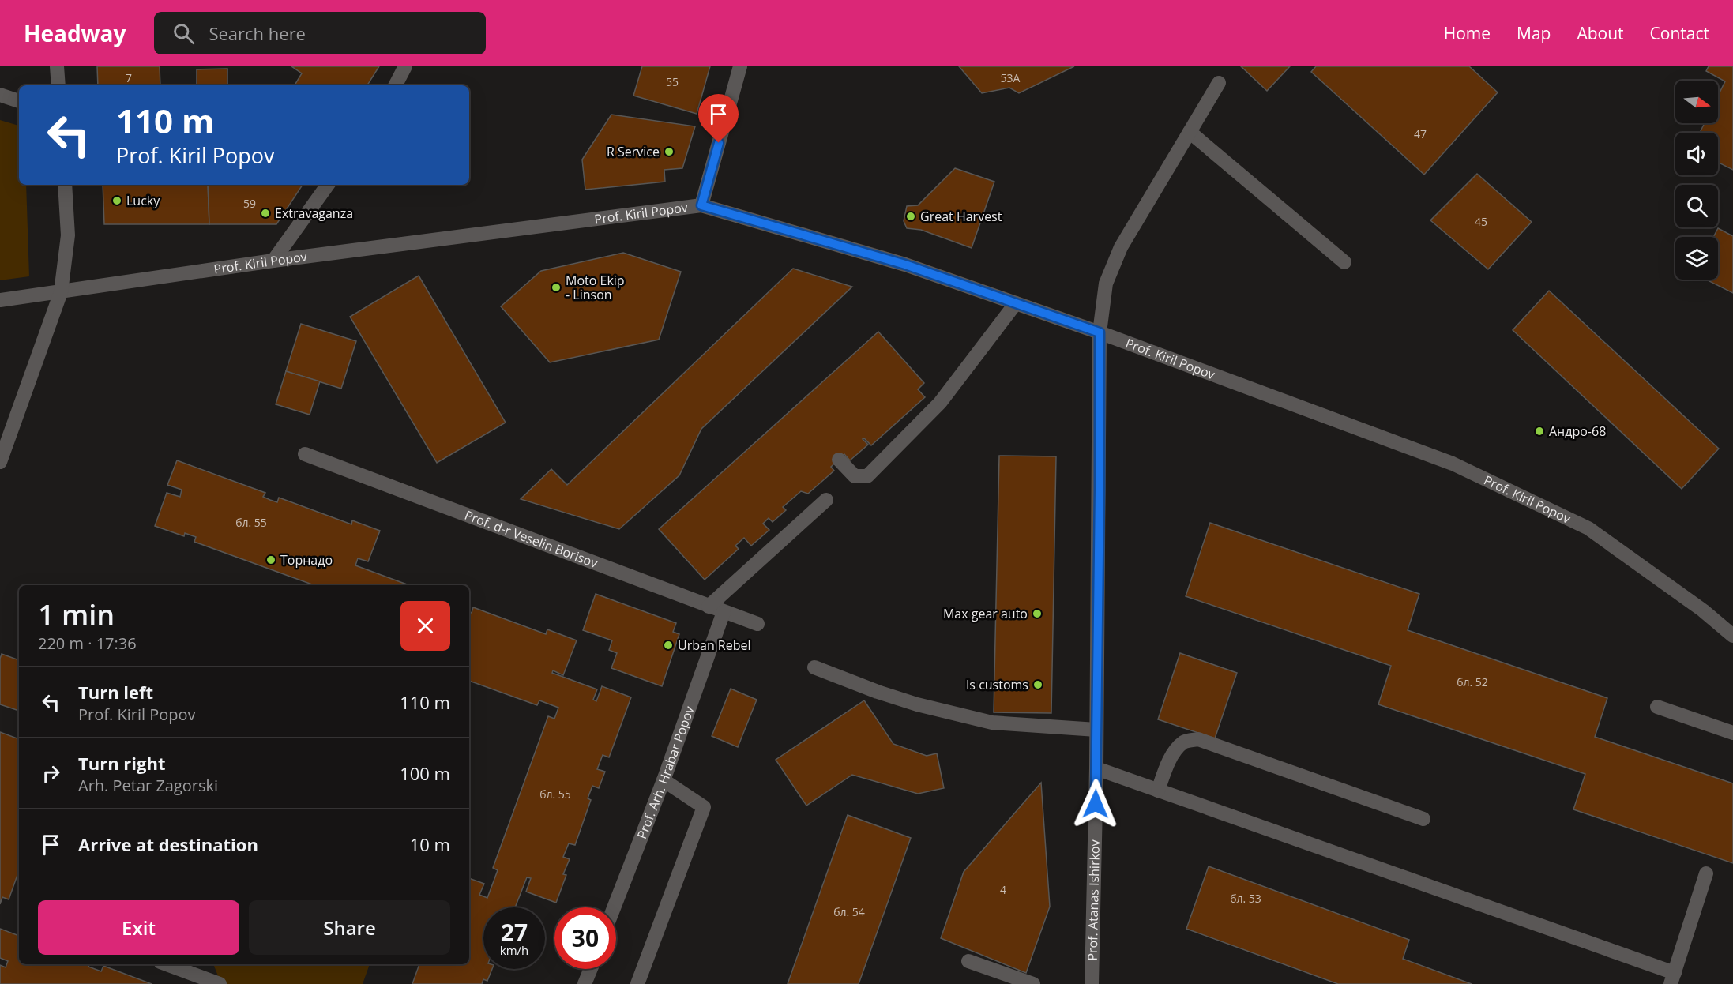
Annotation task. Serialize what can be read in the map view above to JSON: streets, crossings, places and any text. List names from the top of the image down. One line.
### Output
{"streets":{"street":["Prof. Kiril Popov","Prof. d-r Veselin Borisov","Prof. Arh. Hrabar Popov","Prof. Atanas Ishirkov"]},"crossings":[["Prof. Kiril Popov","Prof. Atanas Ishirkov"],["Prof. d-r Veselin Borisov","Prof. Arh. Hrabar Popov"]],"places":["R Service","Lucky","Extravaganza","Great Harvest","Moto Ekip - Linson","Андро-68","Торнадо","Max gear auto","Urban Rebel","Is customs"],"house_numbers":["7","53А","55","47","59","45","бл. 55","бл. 52","бл. 55","4","бл. 53","бл. 54"],"north":"right","page":{"header":"Headway","search":"Search here","nav":["Home","Map","About","Contact"],"turn":["110 m","Prof. Kiril Popov"],"heading":["1 min","220 m · 17:36"],"list":[{"name":"Turn left","note":"Prof. Kiril Popov","value":"110 m"},{"name":"Turn right","note":"Arh. Petar Zagorski","value":"100 m"},{"name":"Arrive at destination","value":"10 m"}],"buttons":["Exit","Share"],"speed":"27 km/h","limit":"30"}}
